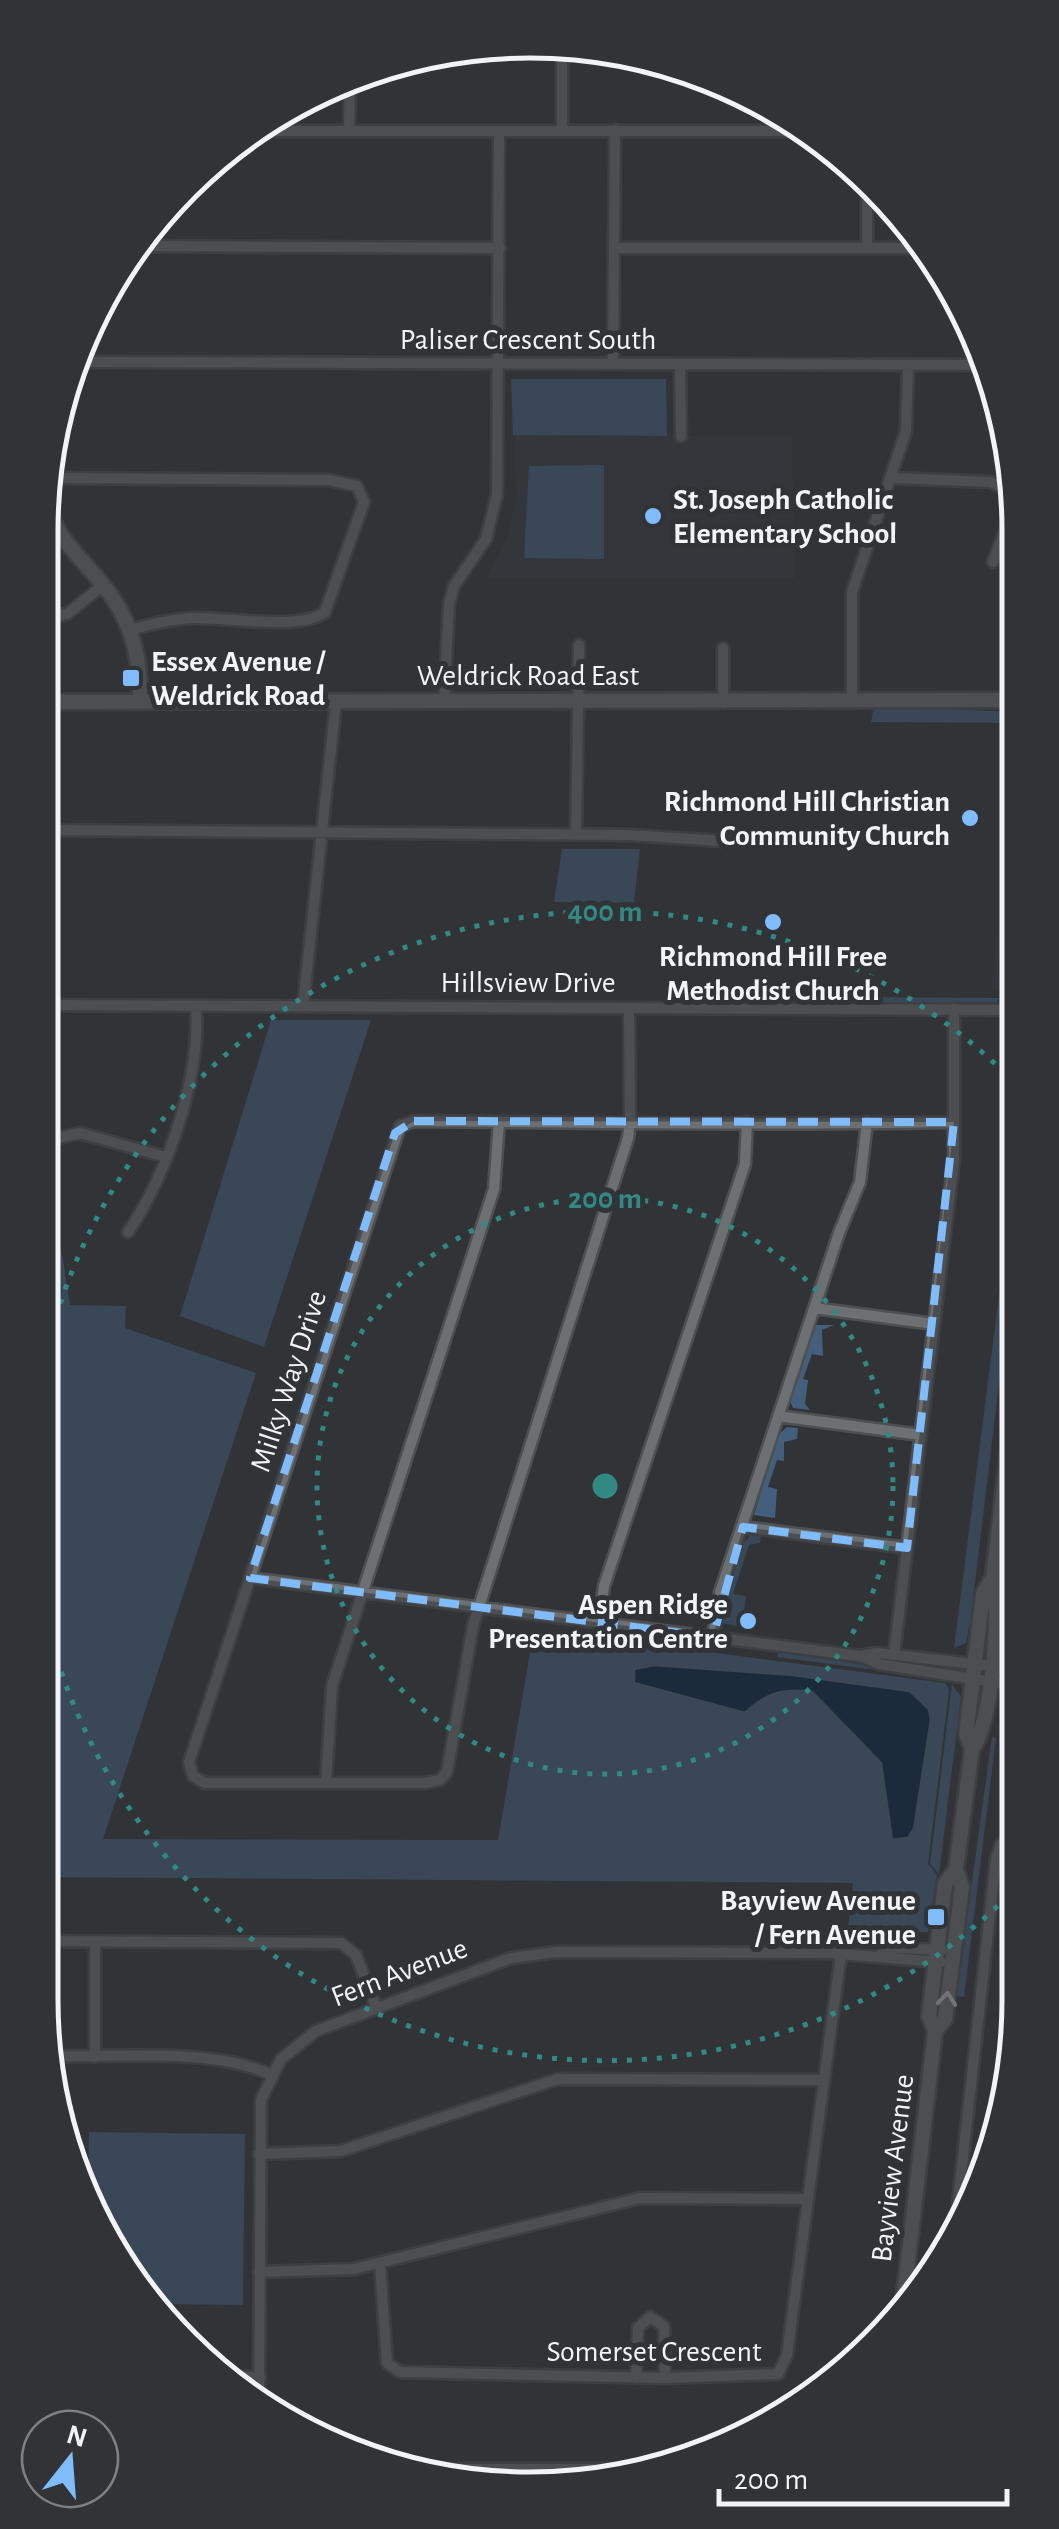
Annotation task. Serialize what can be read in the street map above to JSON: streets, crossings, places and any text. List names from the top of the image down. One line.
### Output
{"streets":{"street":["Paliser Crescent South","Weldrick Road East","Hillsview Drive","Milky Way Drive","Fern Avenue","Bayview Avenue","Somerset Crescent"]},"crossings":[["Fern Avenue","Bayview Avenue"],["Fern Avenue","Somerset Crescent"]],"places":{"other":["St. Joseph Catholic Elementary School","Richmond Hill Christian Community Church","Richmond Hill Free Methodist Church","Aspen Ridge Presentation Centre"],"transit":["Essex Avenue / Weldrick Road","Bayview Avenue / Fern Avenue"]},"scale_bar":"200 m","north":"top","rings":["400 m","200 m"]}
